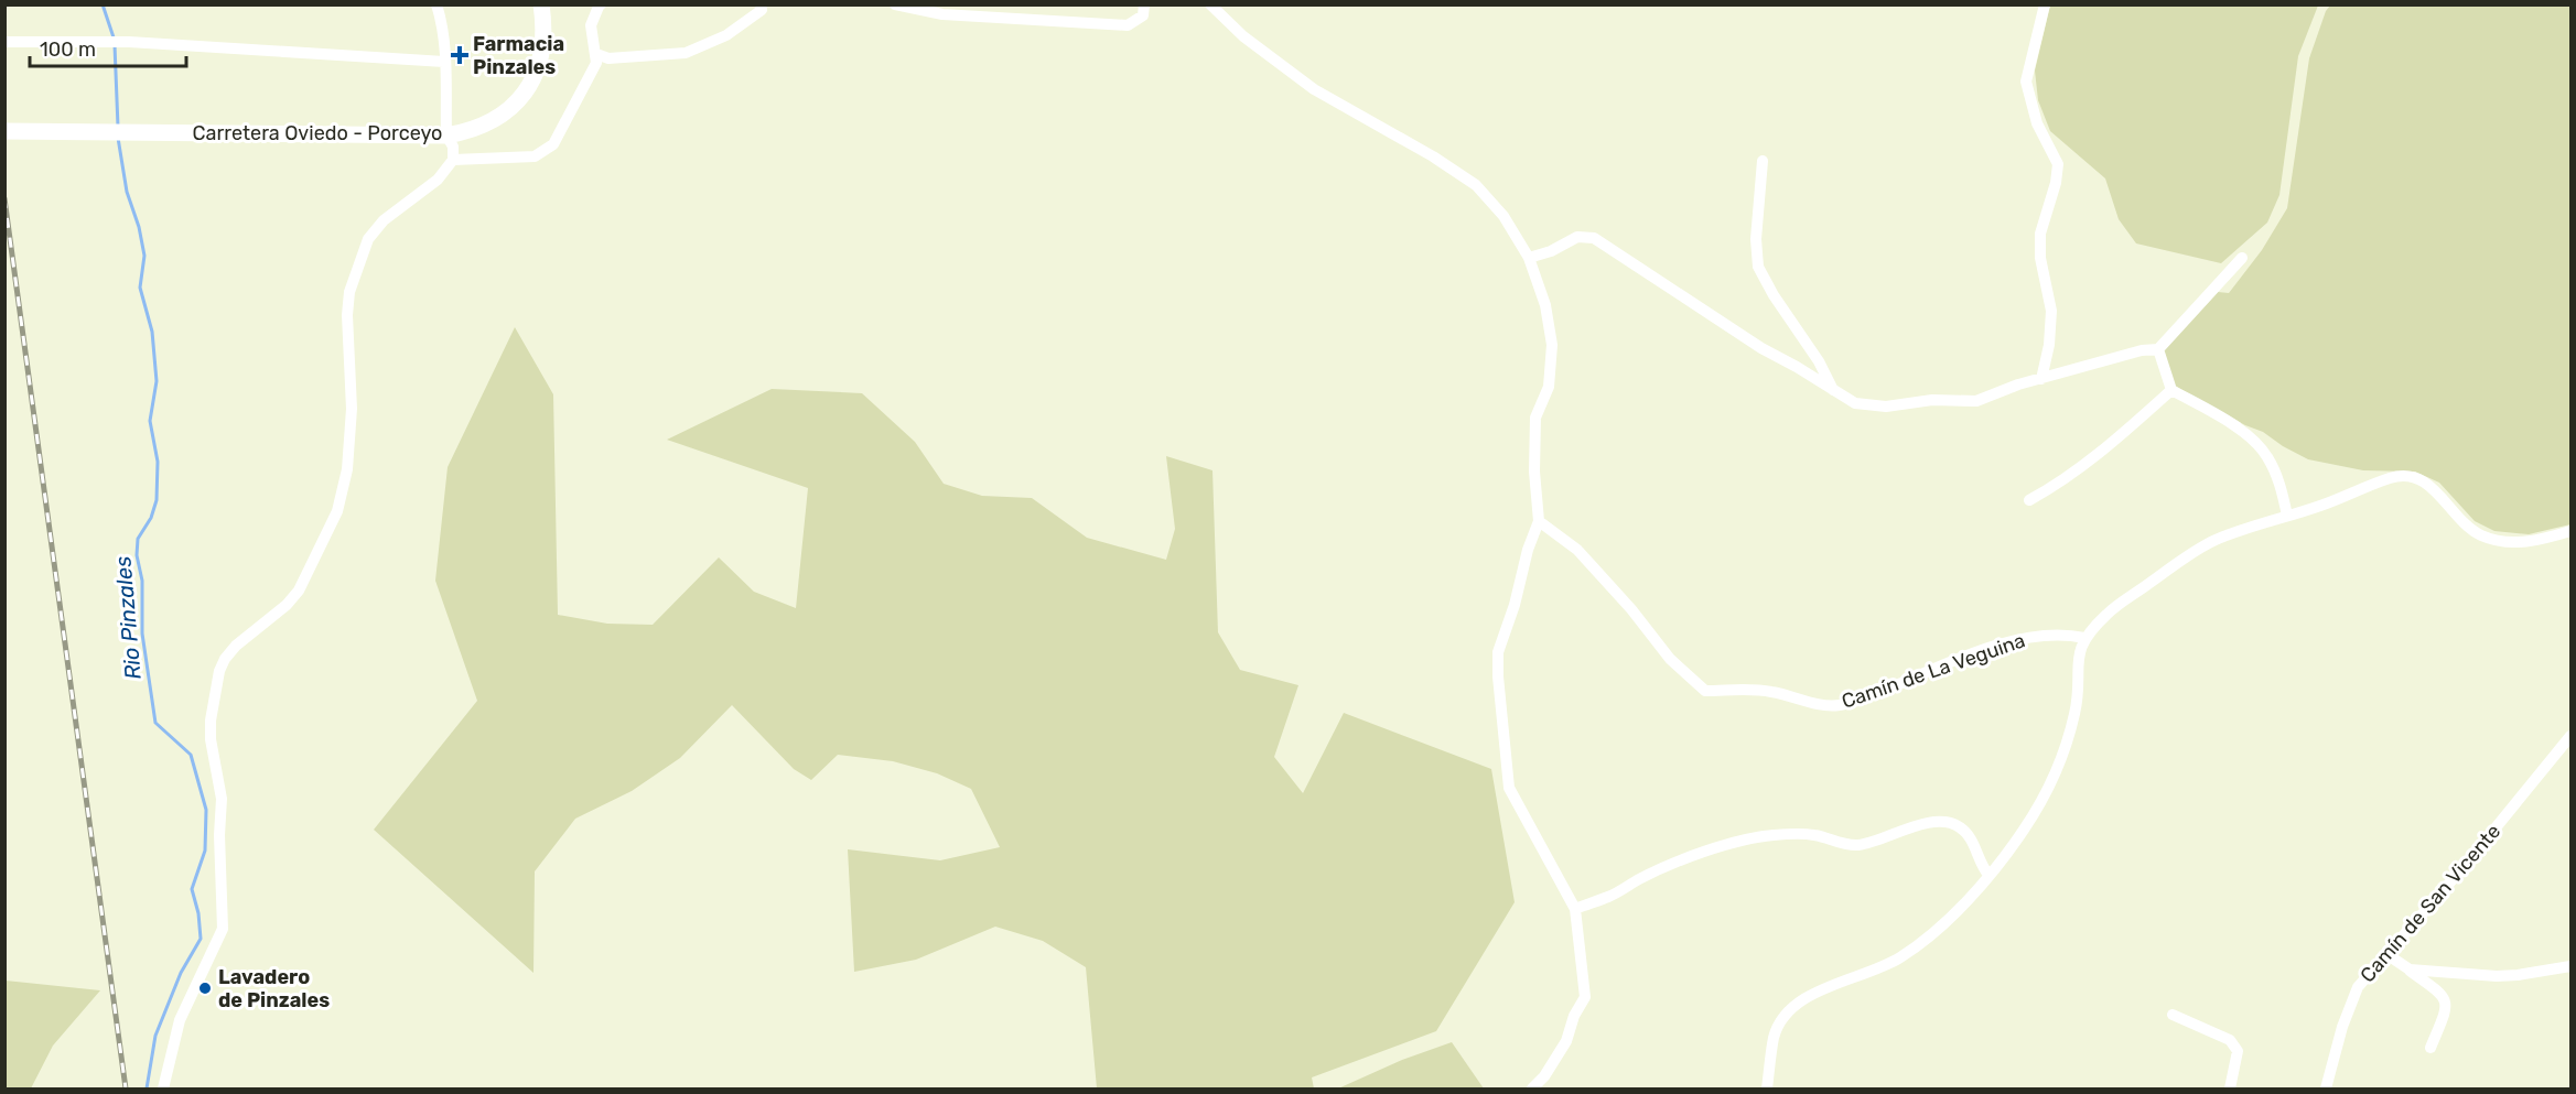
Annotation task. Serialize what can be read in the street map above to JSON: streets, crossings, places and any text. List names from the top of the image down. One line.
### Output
{"streets":{"main road":["Carretera Oviedo - Porceyo"],"street":["Camín de La Veguina","Camín de San Vicente"]},"water":["Rio Pinzales"],"places":{"health":["Farmacia Pinzales"],"other":["Lavadero de Pinzales"]},"scale_bar":"100 m"}
